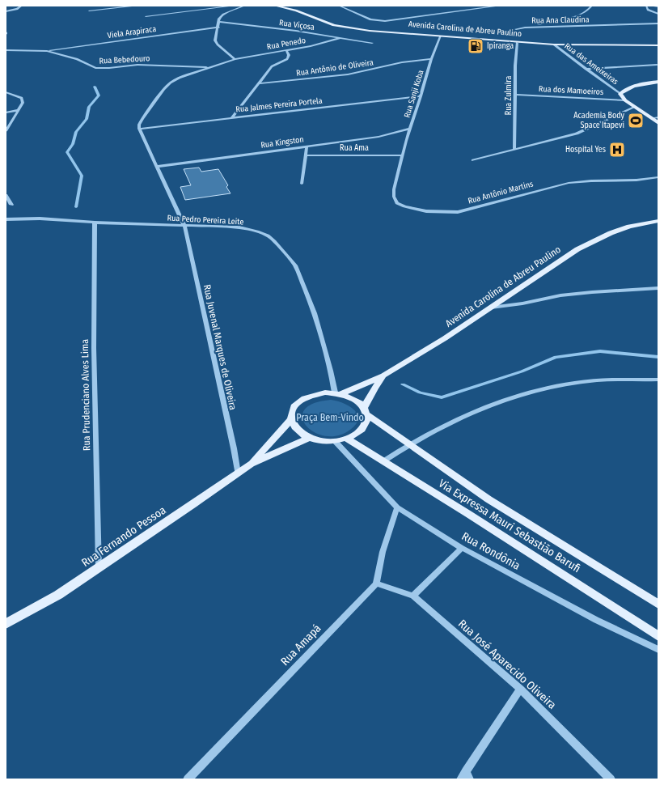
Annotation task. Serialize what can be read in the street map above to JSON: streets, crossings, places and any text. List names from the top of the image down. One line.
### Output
{"streets":{"main road":["Avenida Carolina de Abreu Paulino","Via Expressa Mauri Sebastião Barufi","Rua Fernando Pessoa"],"street":["Rua Ana Claudina","Rua Viçosa","Viela Arapiraca","Rua Penedo","Rua Bebedouro","Rua das Ameixeiras","Rua Antônio de Oliveira","Rua dos Mamoeiros","Rua Sanji Koba","Rua Zulmira","Rua Jalmes Pereira Portela","Rua Kingston","Rua Ama","Rua Antônio Martins","Rua Pedro Pereira Leite","Rua Juvenal Marques de Oliveira","Rua Prudenciano Alves Lima","Rua Rondônia","Rua Amapá","Rua José Aparecido Oliveira"]},"crossings":[["Rua Viçosa","Rua Penedo"],["Avenida Carolina de Abreu Paulino","Rua das Ameixeiras"],["Avenida Carolina de Abreu Paulino","Rua Sanji Koba"],["Avenida Carolina de Abreu Paulino","Rua Zulmira"],["Avenida Carolina de Abreu Paulino","Rua Pedro Pereira Leite"],["Avenida Carolina de Abreu Paulino","Via Expressa Mauri Sebastião Barufi"],["Avenida Carolina de Abreu Paulino","Rua Fernando Pessoa"],["Avenida Carolina de Abreu Paulino","Rua Rondônia"],["Viela Arapiraca","Rua Bebedouro"],["Rua Penedo","Rua Bebedouro"],["Rua Penedo","Rua Jalmes Pereira Portela"],["Rua Penedo","Rua Juvenal Marques de Oliveira"],["Rua Antônio de Oliveira","Rua Sanji Koba"],["Rua dos Mamoeiros","Rua Zulmira"],["Rua Sanji Koba","Rua Jalmes Pereira Portela"],["Rua Sanji Koba","Rua Kingston"],["Rua Sanji Koba","Rua Ama"],["Rua Sanji Koba","Rua Antônio Martins"],["Rua Jalmes Pereira Portela","Rua Juvenal Marques de Oliveira"],["Rua Kingston","Rua Juvenal Marques de Oliveira"],["Rua Ama","Rua Antônio Martins"],["Rua Pedro Pereira Leite","Rua Juvenal Marques de Oliveira"],["Rua Pedro Pereira Leite","Rua Prudenciano Alves Lima"],["Rua Pedro Pereira Leite","Via Expressa Mauri Sebastião Barufi"],["Rua Pedro Pereira Leite","Rua Fernando Pessoa"],["Rua Pedro Pereira Leite","Rua Rondônia"],["Rua Juvenal Marques de Oliveira","Rua Fernando Pessoa"],["Rua Prudenciano Alves Lima","Rua Fernando Pessoa"],["Via Expressa Mauri Sebastião Barufi","Rua Fernando Pessoa"],["Via Expressa Mauri Sebastião Barufi","Rua Rondônia"],["Rua Fernando Pessoa","Rua Rondônia"],["Rua Amapá","Rua José Aparecido Oliveira"]],"parks":["Praça Bem-Vindo"],"places":{"fuel station":["Ipiranga"],"sports":["Academia Body Space Itapevi"],"hospital":["Hospital Yes"]}}
